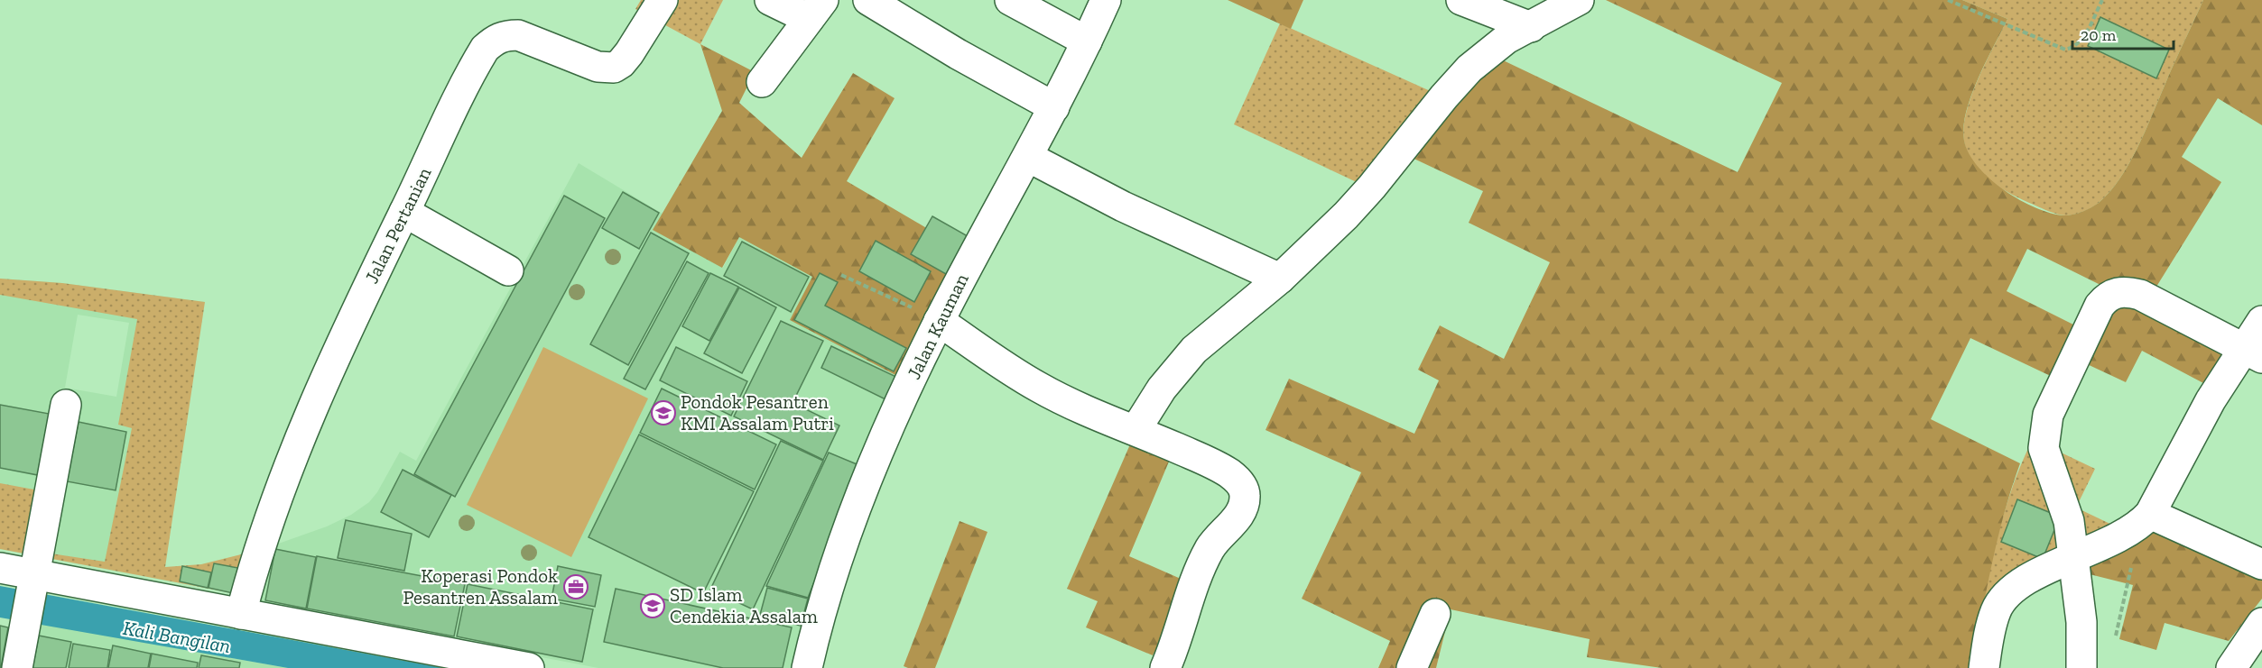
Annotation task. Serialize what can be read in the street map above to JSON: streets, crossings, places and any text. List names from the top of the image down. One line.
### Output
{"streets":{"street":["Jalan Pertanian","Jalan Kauman"]},"water":["Kali Bangilan"],"places":{"school or university":["Pondok Pesantren KMI Assalam Putri","SD Islam Cendekia Assalam"],"office":["Koperasi Pondok Pesantren Assalam"]},"scale_bar":"20 m"}
